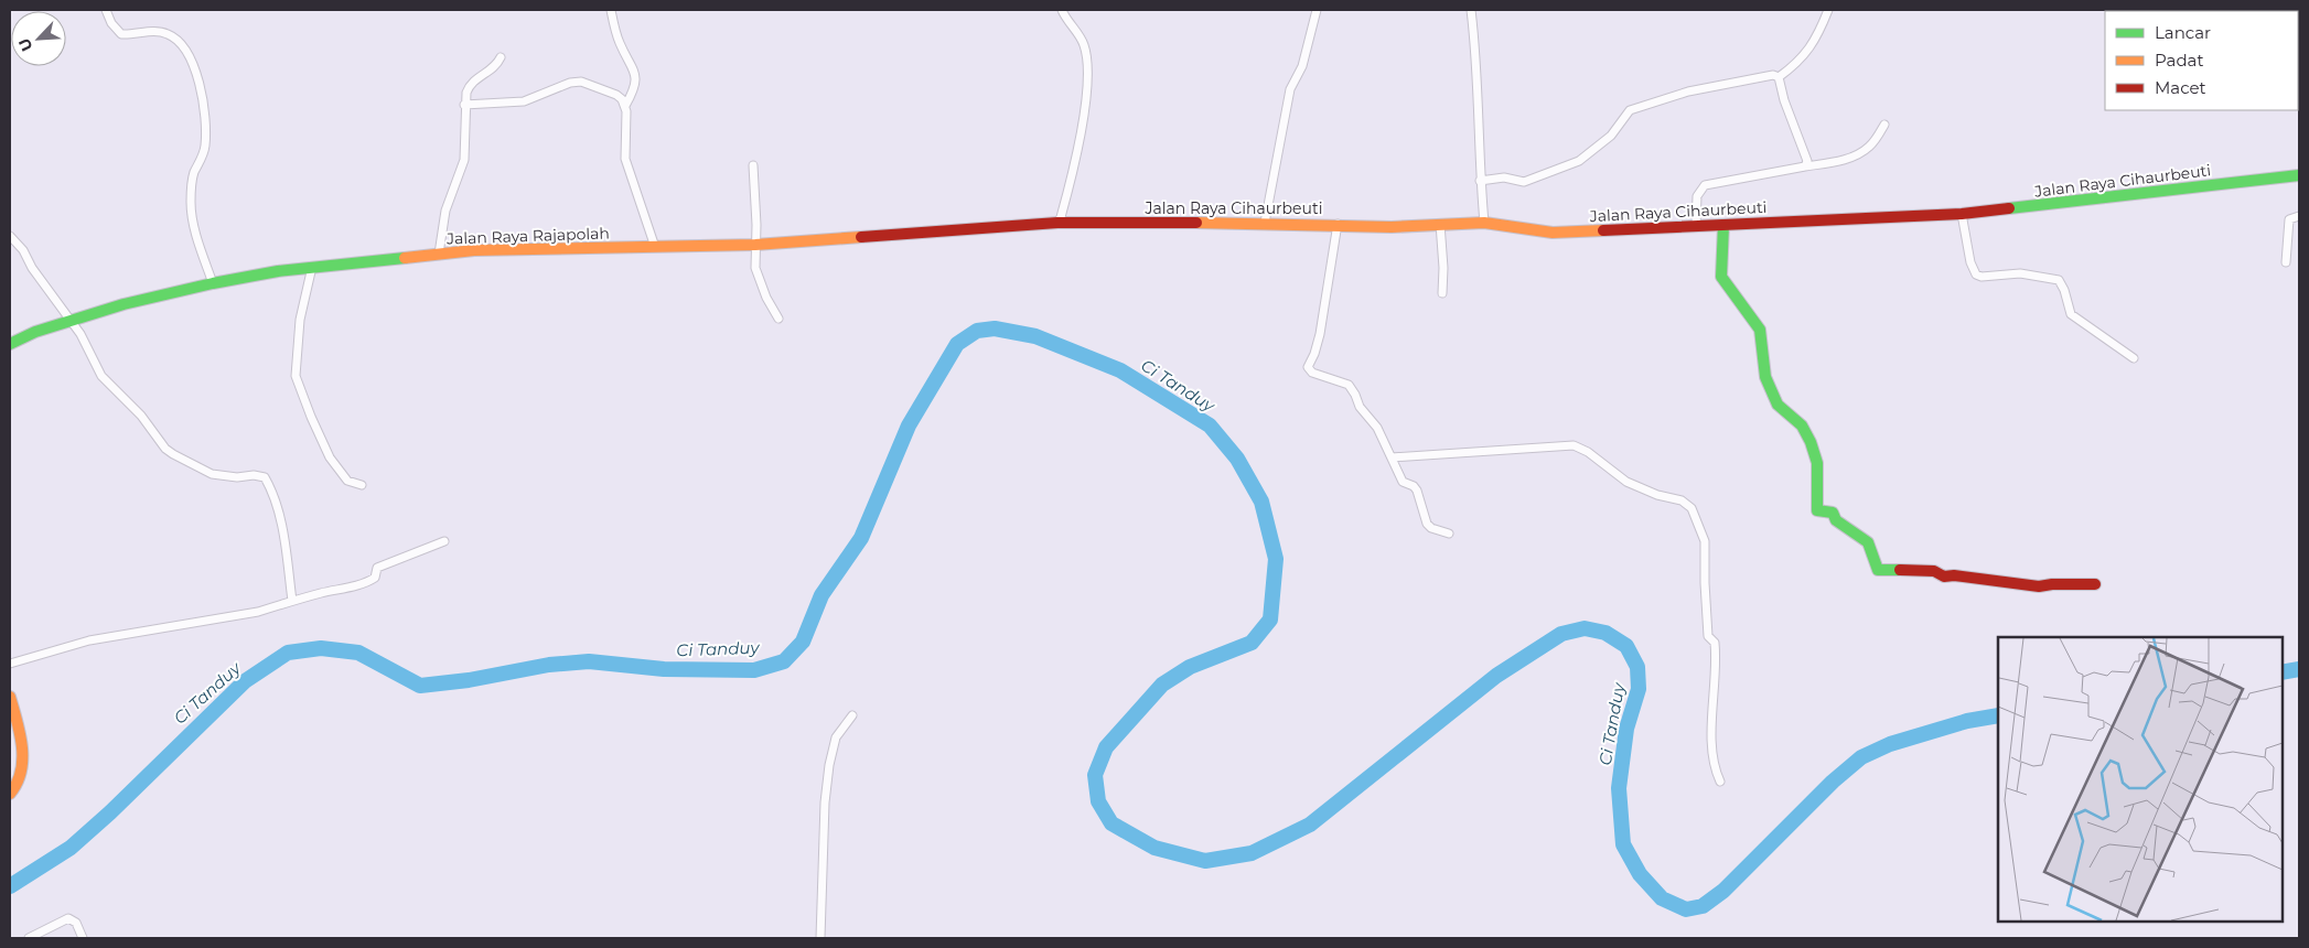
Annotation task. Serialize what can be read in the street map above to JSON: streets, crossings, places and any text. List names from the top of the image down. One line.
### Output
{"streets":{"main road":["Jalan Raya Cihaurbeuti","Jalan Raya Rajapolah"]},"crossings":[["Jalan Raya Cihaurbeuti","Jalan Raya Rajapolah"]],"water":["Ci Tanduy"],"legend":["Lancar","Padat","Macet"],"north":"bottom left"}
